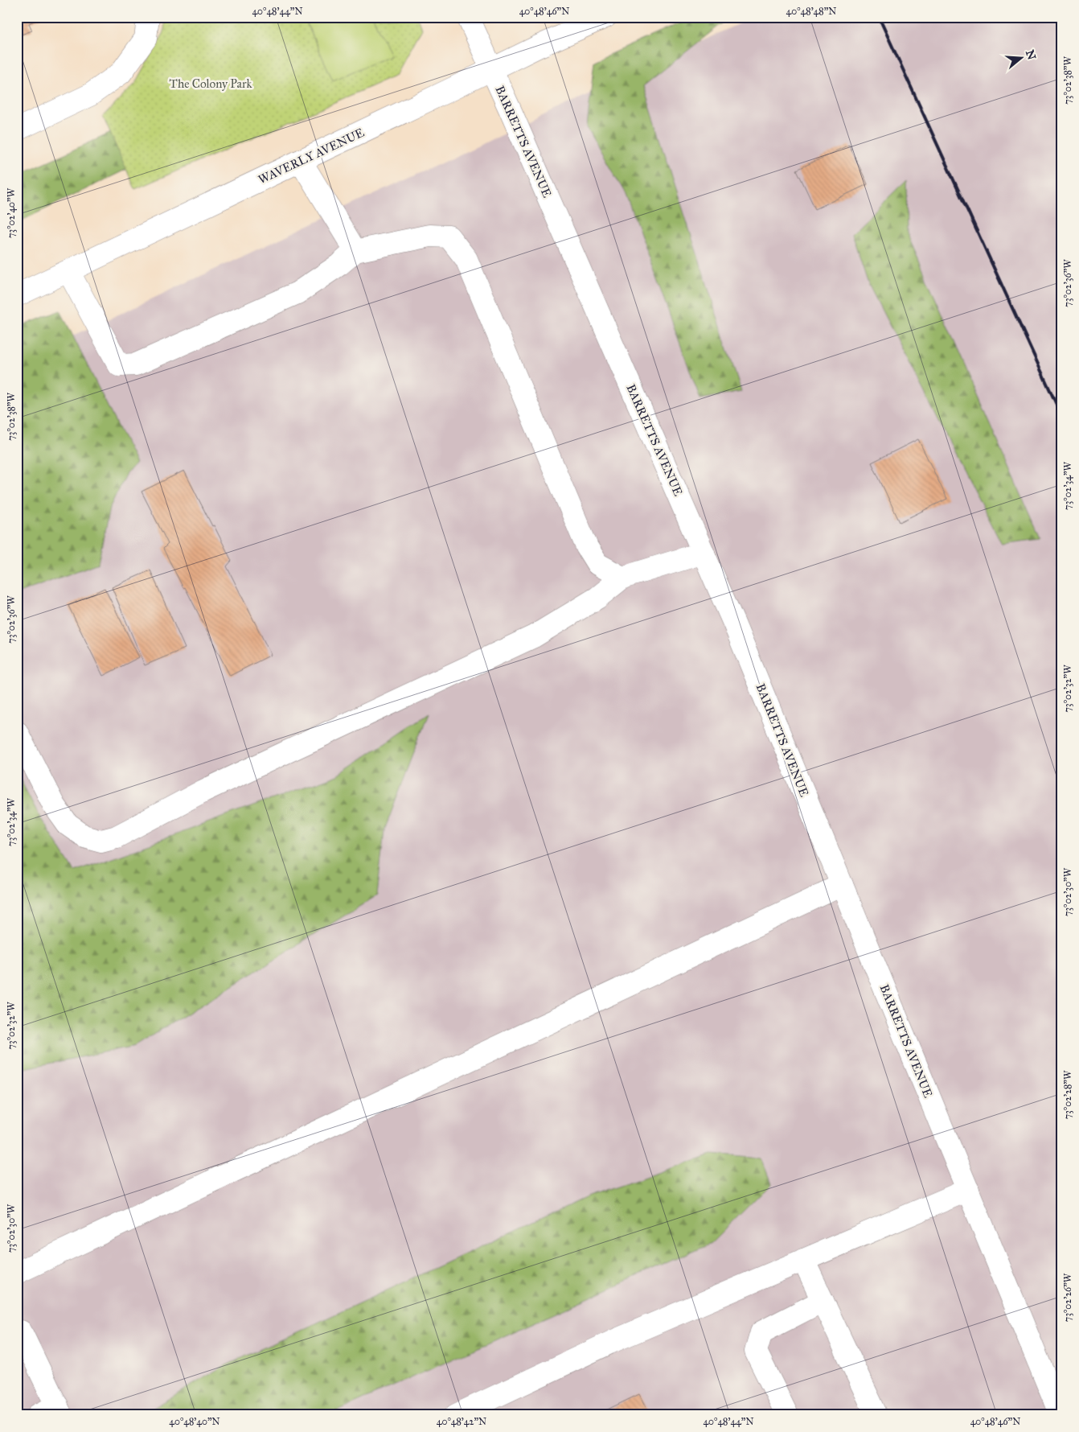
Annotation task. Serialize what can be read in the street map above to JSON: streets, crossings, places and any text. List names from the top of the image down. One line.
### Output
{"streets":{"street":["BARRETTS AVENUE","WAVERLY AVENUE"]},"crossings":[["BARRETTS AVENUE","WAVERLY AVENUE"]],"parks":["The Colony Park"],"north":"right","coordinates":["40°48'44\"N","40°48'46\"N","40°48'48\"N","73°02'38\"W","73°02'40\"W","73°02'36\"W","73°02'34\"W","73°02'32\"W","73°02'30\"W","73°02'28\"W","73°02'26\"W","40°48'40\"N","40°48'42\"N"]}
